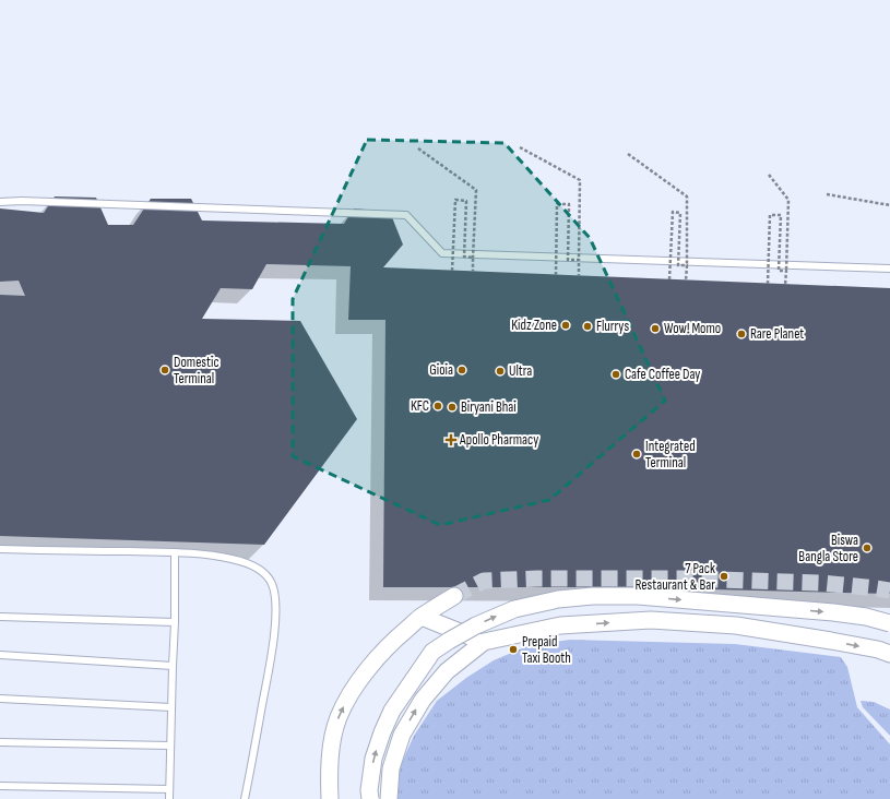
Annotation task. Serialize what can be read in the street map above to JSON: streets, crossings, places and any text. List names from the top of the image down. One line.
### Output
{"places":{"other":["Kidz Zone","Flurrys","Wow! Momo","Rare Planet","Domestic Terminal","Gioia","Ultra","Cafe Coffee Day","KFC","Biryani Bhai","Integrated Terminal","Biswa Bangla Store","7 Pack Restaurant & Bar","Prepaid Taxi Booth"],"health":["Apollo Pharmacy"]}}
